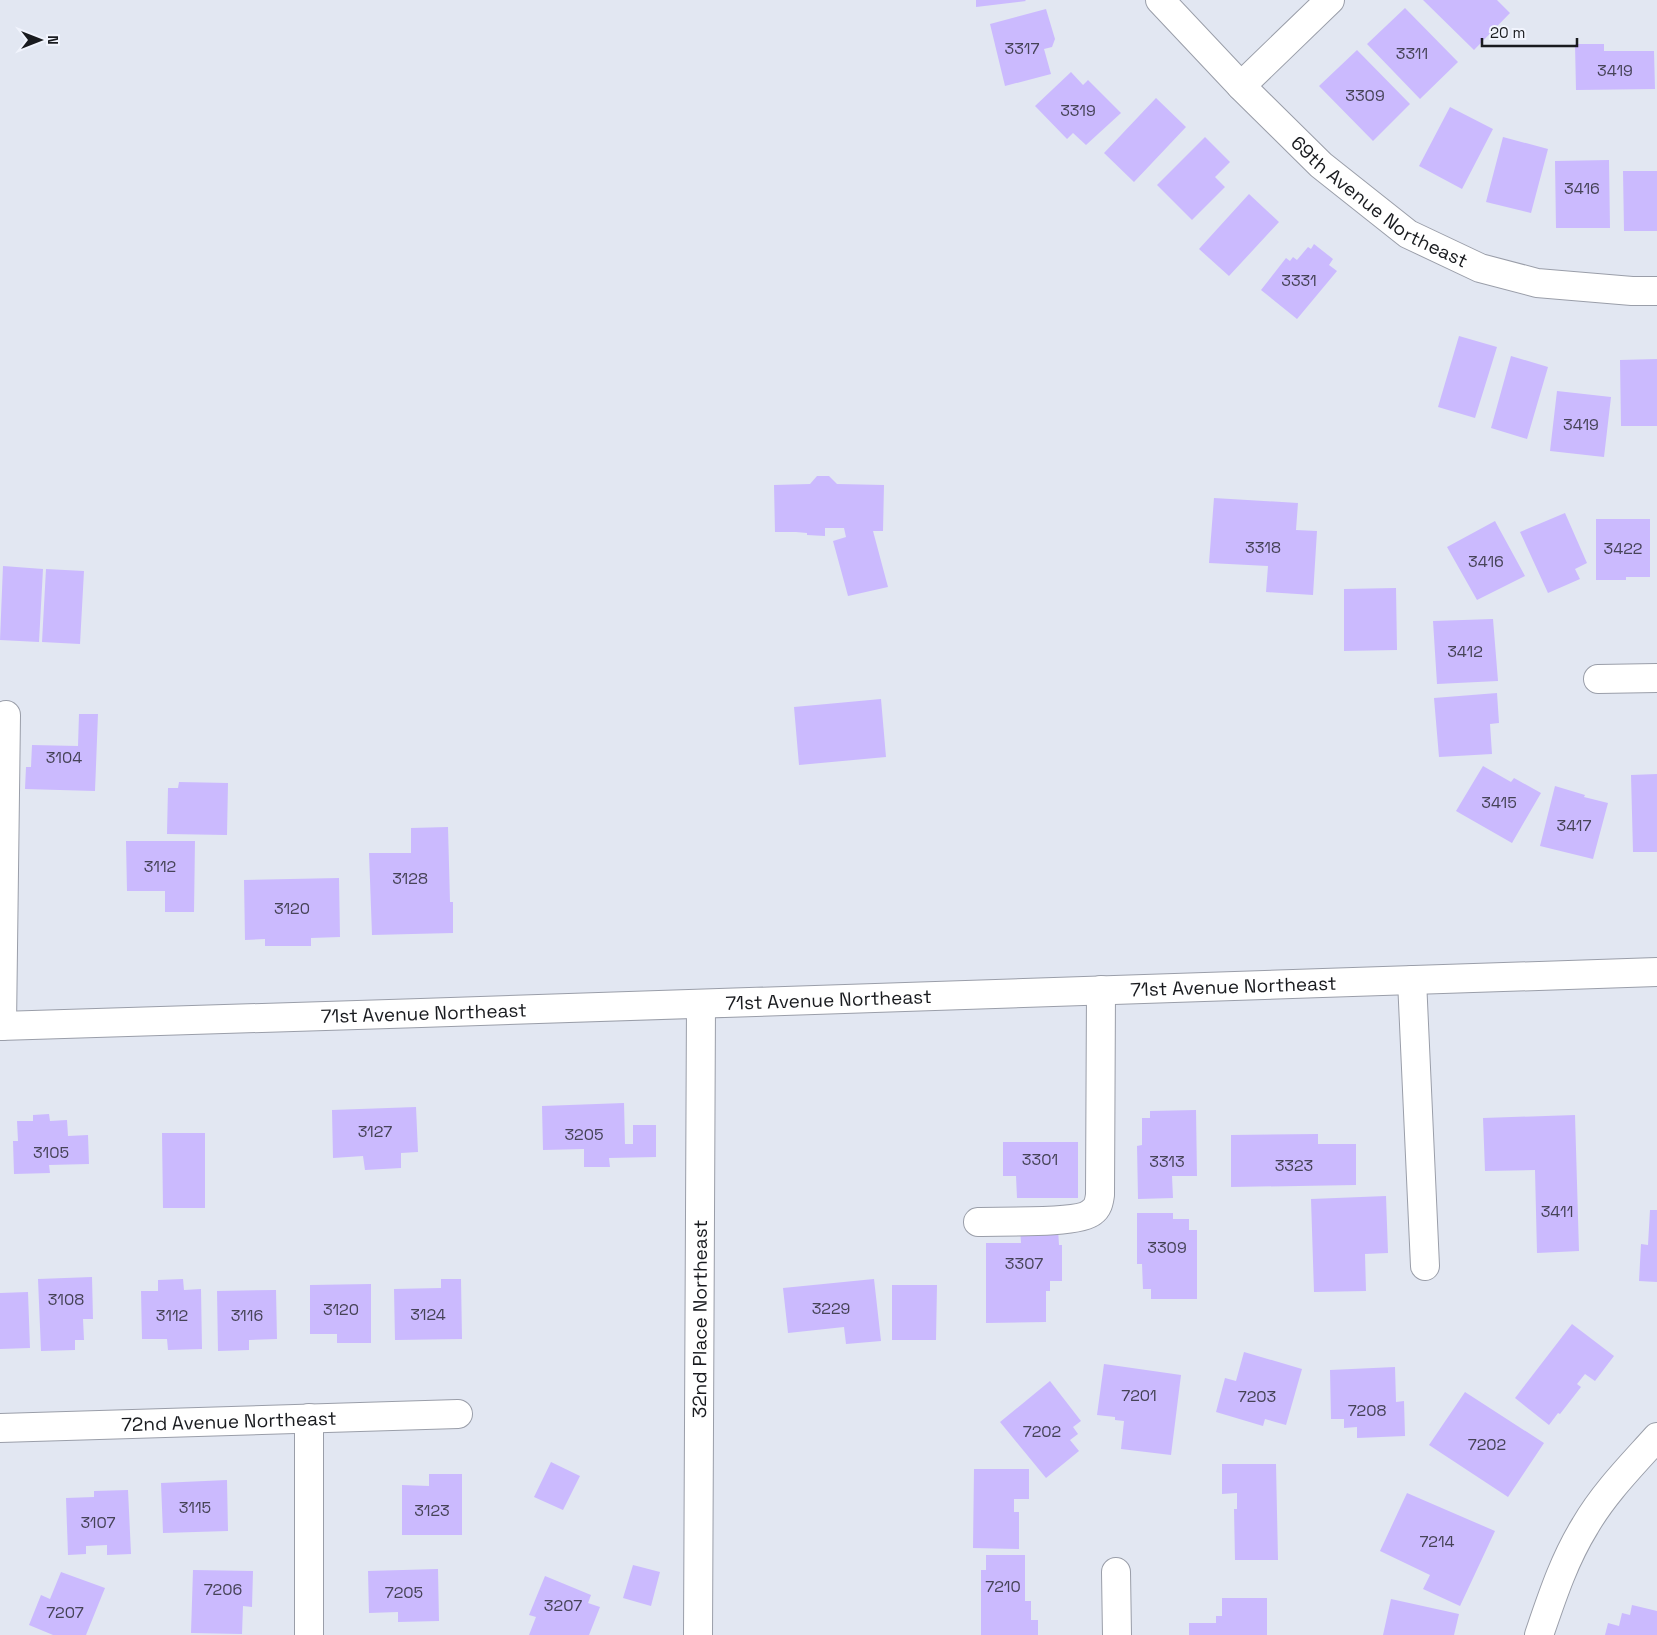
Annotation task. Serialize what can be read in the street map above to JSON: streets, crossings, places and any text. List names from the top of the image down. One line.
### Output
{"streets":{"street":["69th Avenue Northeast","71st Avenue Northeast","32nd Place Northeast","72nd Avenue Northeast"]},"crossings":[["71st Avenue Northeast","32nd Place Northeast"]],"house_numbers":["3317","3311","3419","3309","3319","3416","3331","3419","3318","3422","3416","3412","3104","3415","3417","3112","3128","3120","3127","3205","3105","3301","3313","3323","3411","3309","3307","3108","3229","3120","3124","3112","3116","7201","7203","7208","7202","7202","3115","3123","3107","7214","7210","7206","7205","3207","7207"],"scale_bar":"20 m","north":"right"}
